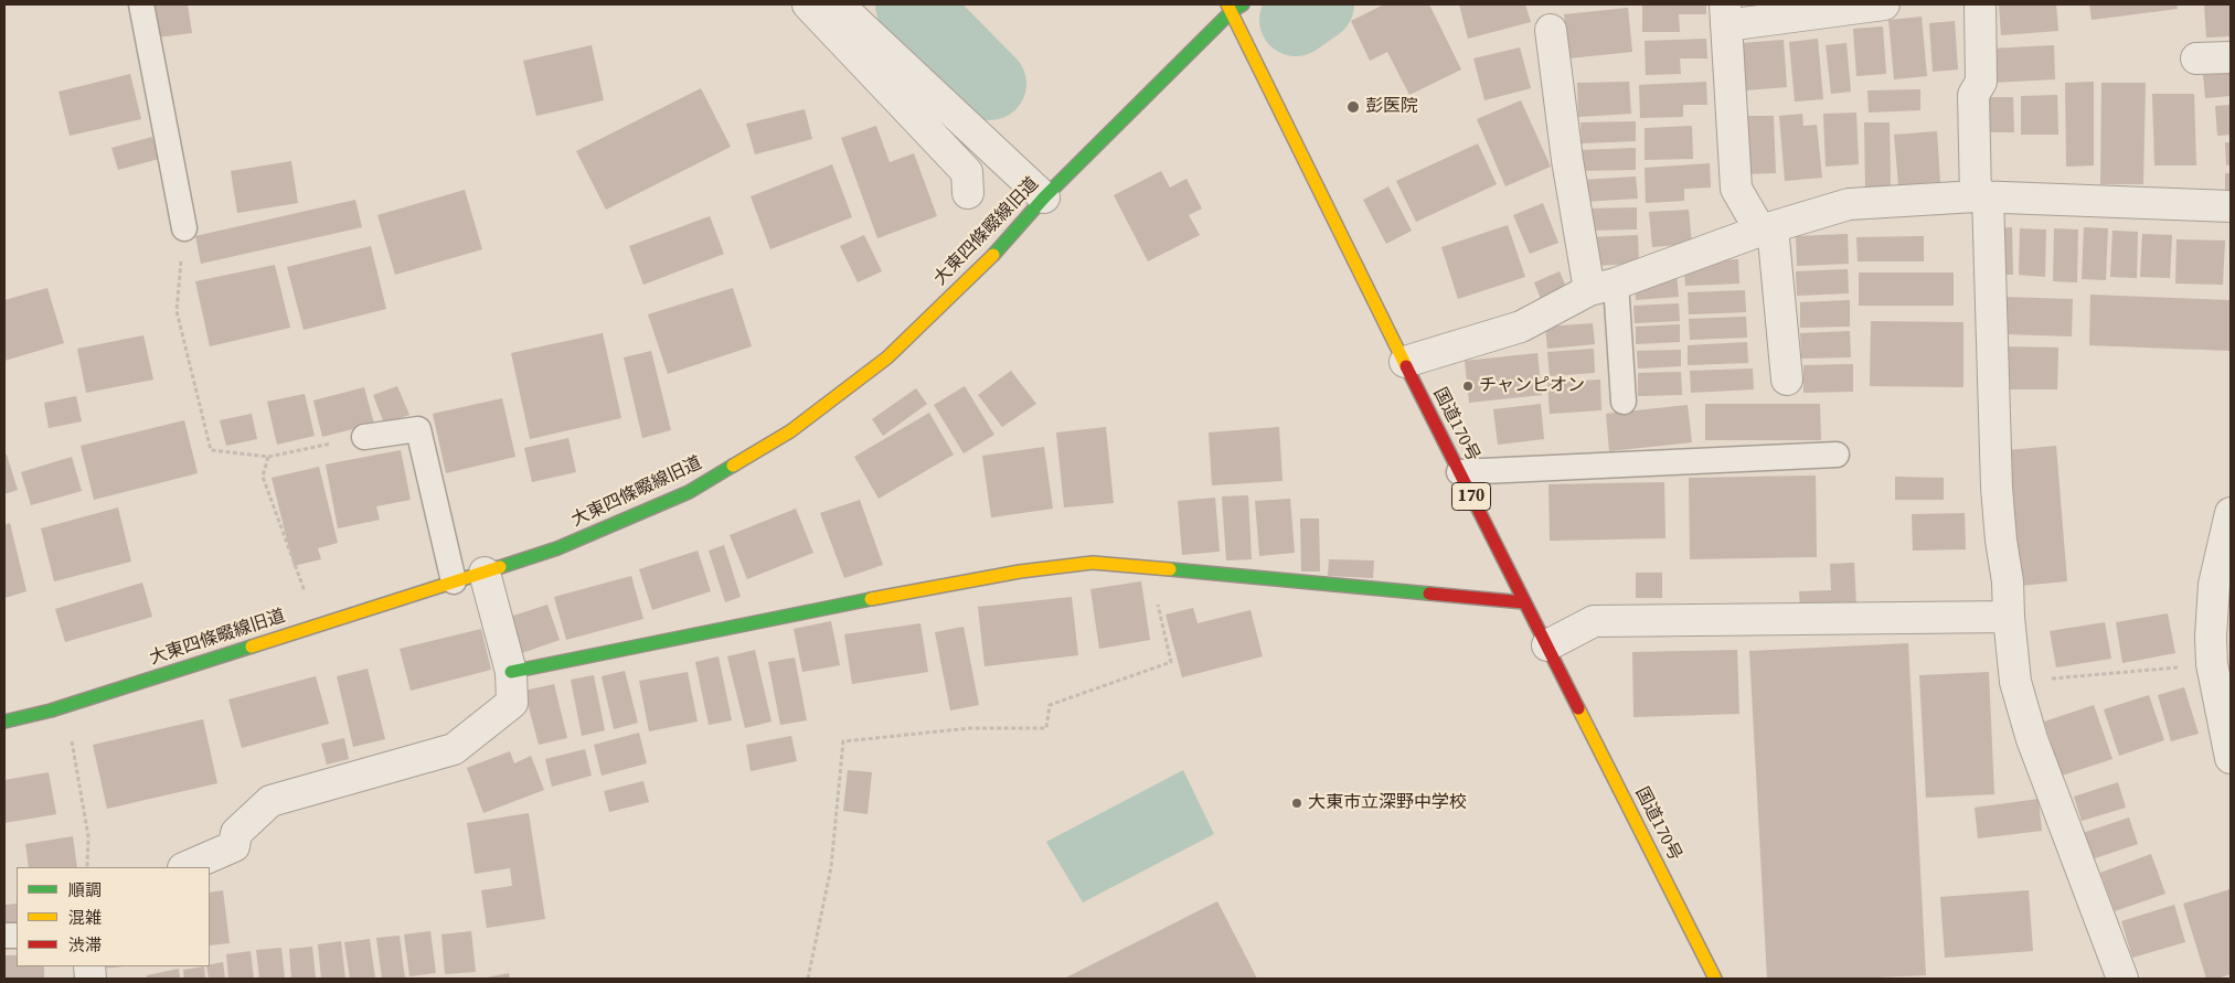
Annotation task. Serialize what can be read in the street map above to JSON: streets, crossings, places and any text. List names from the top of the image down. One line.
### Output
{"streets":{"main road":["大東四條畷線旧道","国道170号","170"]},"crossings":[["大東四條畷線旧道","国道170号"]],"places":["彭医院","チャンピオン","大東市立深野中学校"],"legend":["順調","混雑","渋滞"]}
